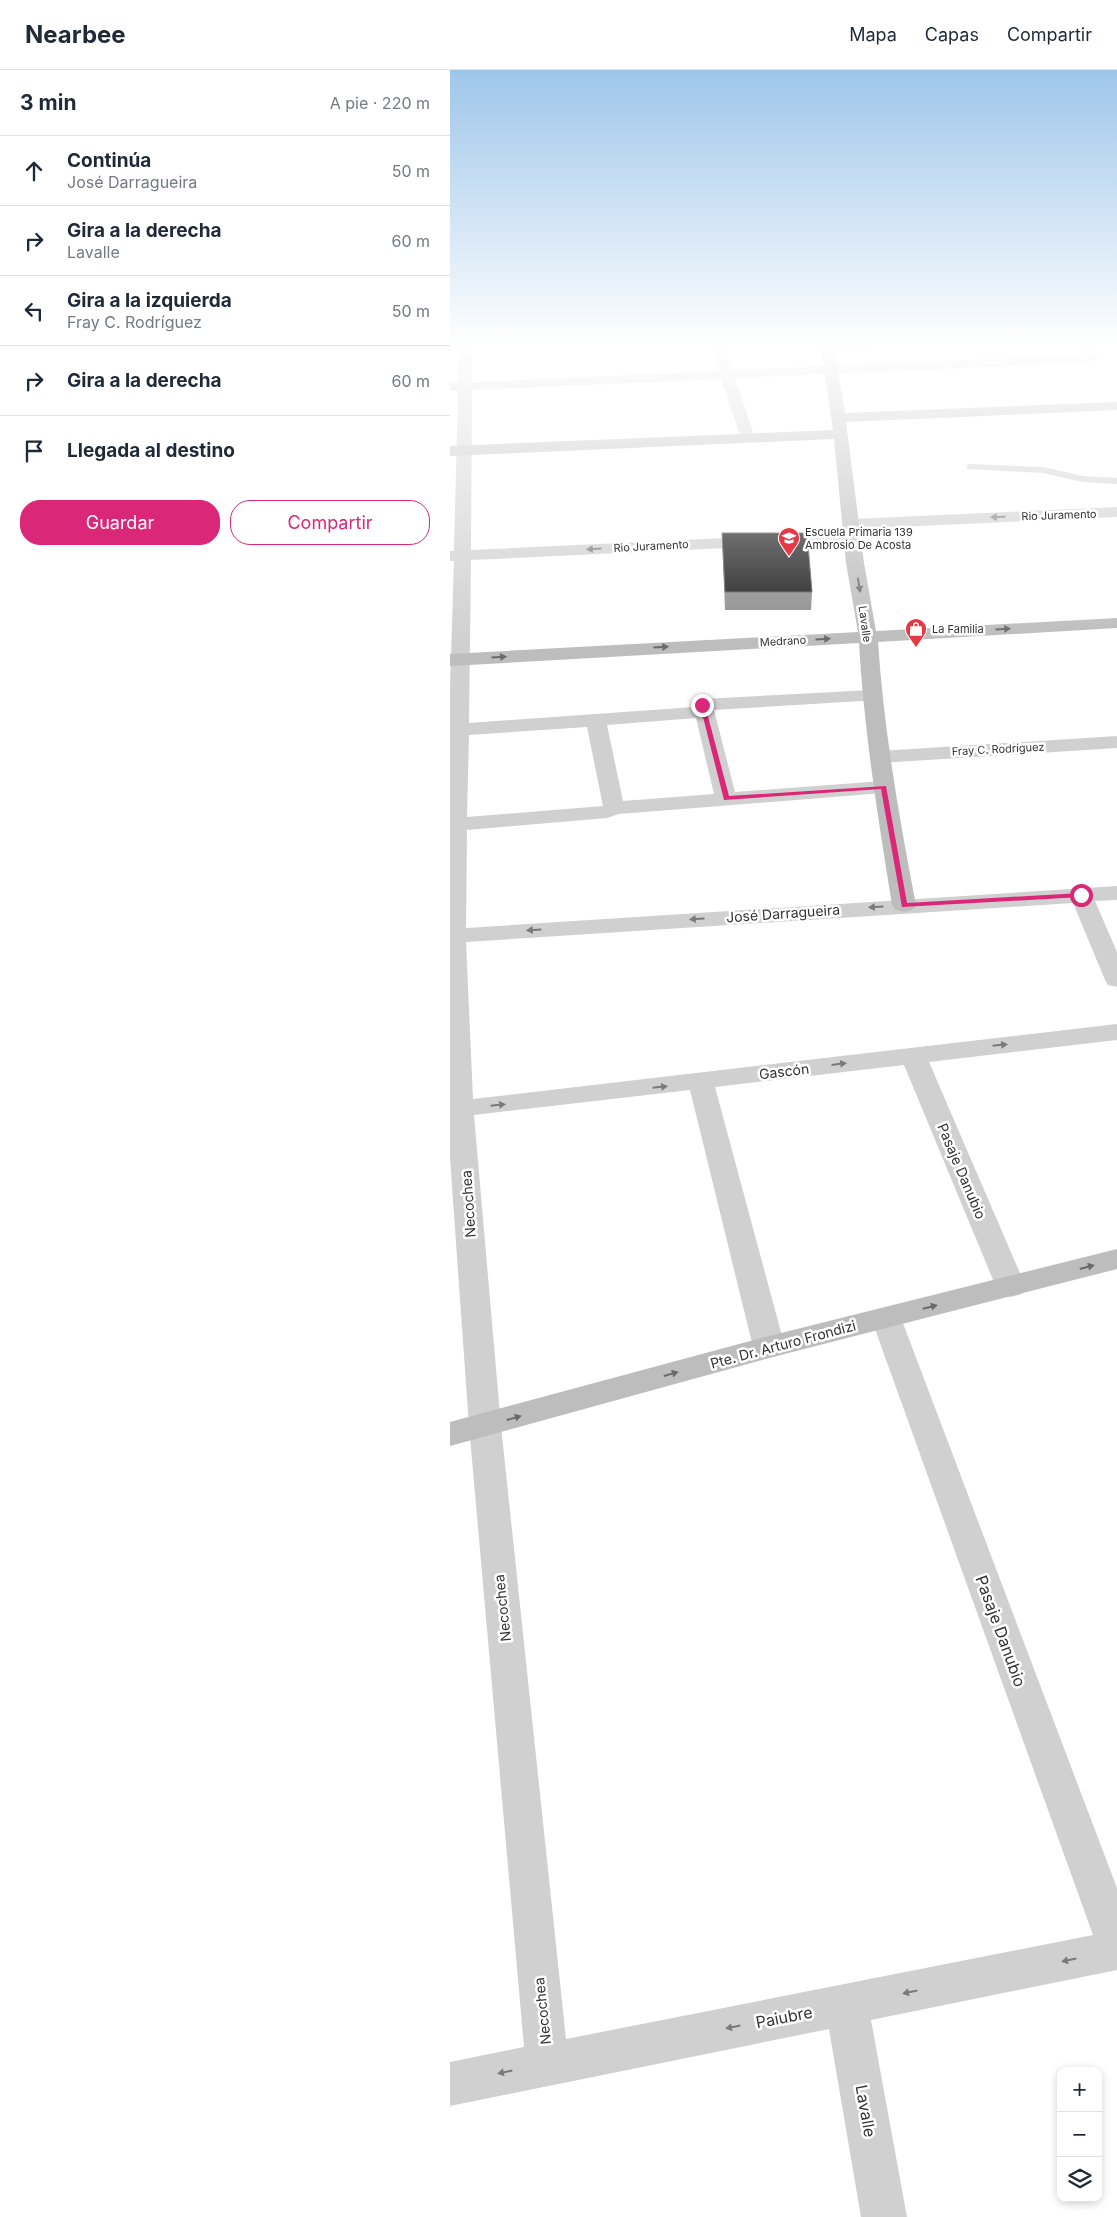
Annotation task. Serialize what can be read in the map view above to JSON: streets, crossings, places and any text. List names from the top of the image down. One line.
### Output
{"streets":{"street":["Rio Juramento","Lavalle","Medrano","Fray C. Rodríguez","José Darragueira","Gascón","Pasaje Danubio","Necochea","Pte. Dr. Arturo Frondizi","Paiubre"]},"crossings":[["Rio Juramento","Lavalle"],["Rio Juramento","Necochea"],["Lavalle","Medrano"],["Lavalle","Fray C. Rodríguez"],["Lavalle","José Darragueira"],["Lavalle","Paiubre"],["Medrano","Necochea"],["José Darragueira","Necochea"],["Gascón","Pasaje Danubio"],["Gascón","Necochea"],["Pasaje Danubio","Pte. Dr. Arturo Frondizi"],["Necochea","Pte. Dr. Arturo Frondizi"],["Necochea","Paiubre"]],"one_way":["Gascón","Pte. Dr. Arturo Frondizi","Paiubre"],"places":{"school or university":["Escuela Primaria 139 Ambrosio De Acosta"],"shop":["La Familia"]},"page":{"header":"Nearbee","nav":["Mapa","Capas","Compartir"],"heading":["3 min","A pie · 220 m"],"list":[["Continúa","José Darragueira","50 m"],["Gira a la derecha","Lavalle","60 m"],["Gira a la izquierda","Fray C. Rodríguez","50 m"],["Gira a la derecha","60 m"],"Llegada al destino"],"buttons":["Guardar","Compartir"],"map_buttons":["+","−"]}}
